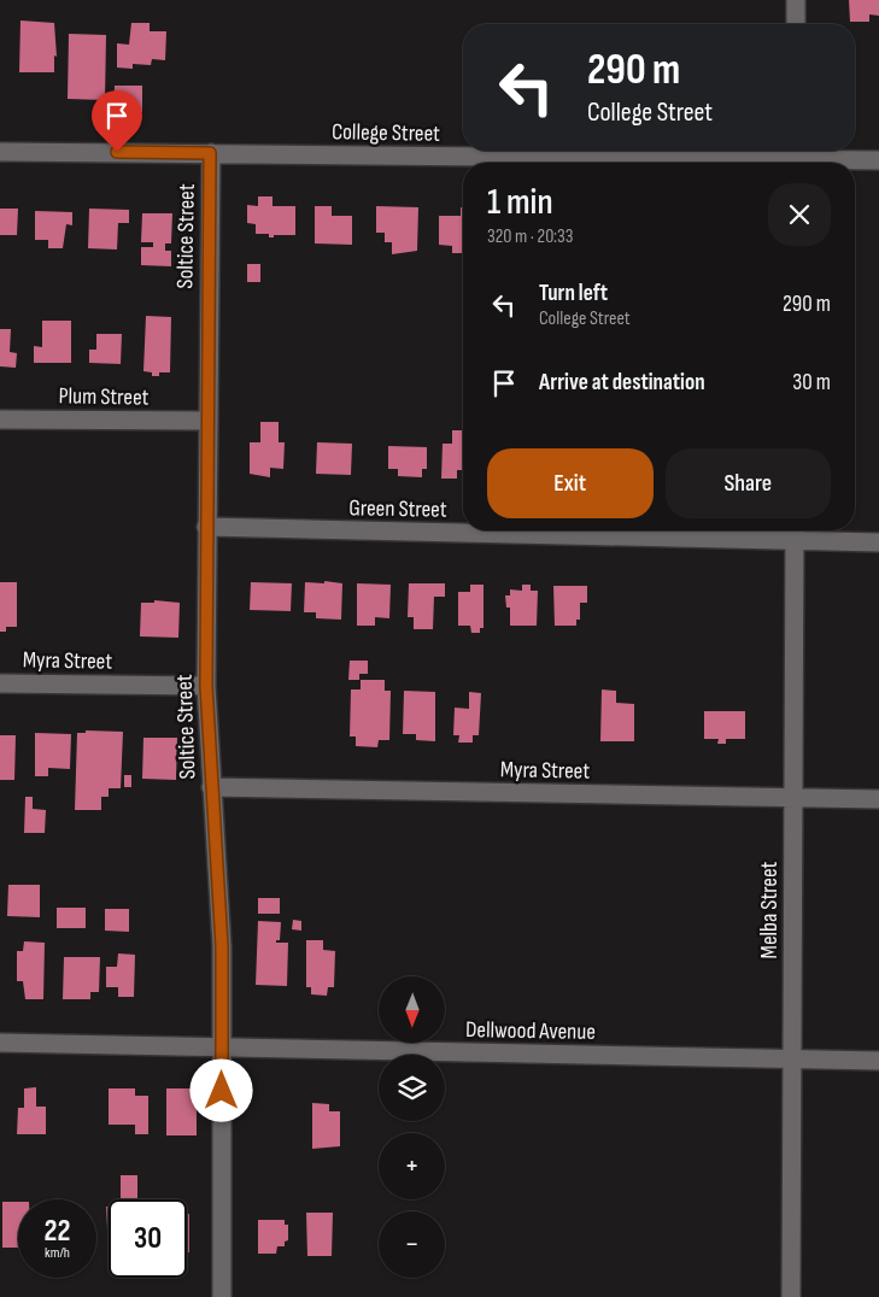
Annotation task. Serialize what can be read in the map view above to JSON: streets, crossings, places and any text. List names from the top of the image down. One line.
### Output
{"streets":{"street":["College Street","Soltice Street","Plum Street","Green Street","Myra Street","Melba Street","Dellwood Avenue"]},"crossings":[["College Street","Soltice Street"],["Soltice Street","Plum Street"],["Soltice Street","Green Street"],["Soltice Street","Myra Street"],["Soltice Street","Dellwood Avenue"],["Green Street","Melba Street"],["Myra Street","Melba Street"],["Melba Street","Dellwood Avenue"]],"north":"bottom","page":{"turn":["290 m","College Street"],"heading":["1 min","320 m · 20:33"],"list":[{"name":"Turn left","note":"College Street","value":"290 m"},{"name":"Arrive at destination","value":"30 m"}],"buttons":["Exit","Share"],"map_buttons":["+","−"],"speed":"22 km/h","limit":"30"}}
